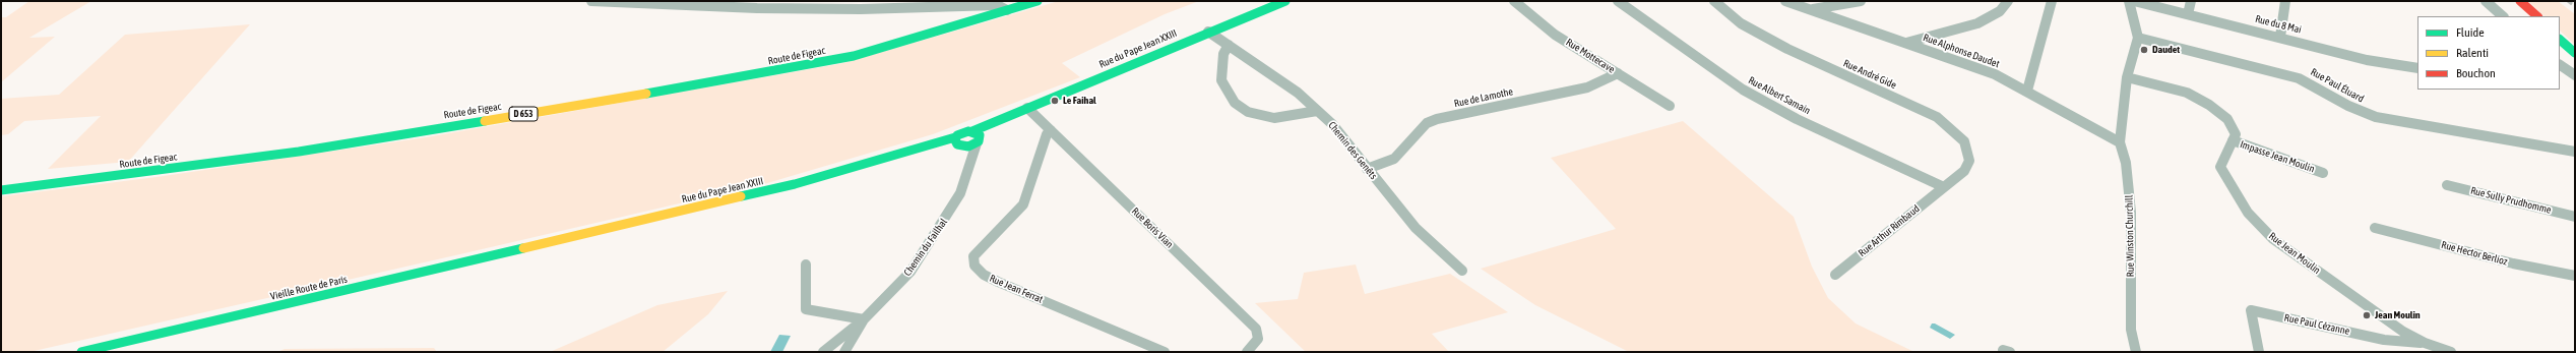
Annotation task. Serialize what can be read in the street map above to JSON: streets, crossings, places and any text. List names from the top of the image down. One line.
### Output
{"streets":{"street":["Rue du 8 Mai","Rue du Pape Jean XXIII","Rue Alphonse Daudet","Route de Figeac","Rue Mottecave","Rue André Gide","Rue Paul Éluard","Rue Albert Samain","Rue de Lamothe","D 653","Chemin des Genêts","Impasse Jean Moulin","Rue Sully Prudhomme","Rue Boris Vian","Rue Arthur Rimbaud","Rue Winston Churchill","Chemin du Failhal","Rue Jean Moulin","Rue Hector Berlioz","Vieille Route de Paris","Rue Jean Ferrat","Rue Paul Cézanne"]},"crossings":[["Rue du Pape Jean XXIII","Chemin des Genêts"],["Rue du Pape Jean XXIII","Rue Boris Vian"],["Rue du Pape Jean XXIII","Chemin du Failhal"],["Rue du Pape Jean XXIII","Vieille Route de Paris"],["Rue Alphonse Daudet","Rue Winston Churchill"],["Rue Mottecave","Rue de Lamothe"],["Rue André Gide","Rue Albert Samain"],["Rue André Gide","Rue Arthur Rimbaud"],["Rue Paul Éluard","Rue Winston Churchill"],["Rue Albert Samain","Rue Arthur Rimbaud"],["Rue de Lamothe","Chemin des Genêts"],["Impasse Jean Moulin","Rue Jean Moulin"],["Rue Boris Vian","Rue Jean Ferrat"],["Rue Winston Churchill","Rue Jean Moulin"],["Rue Jean Moulin","Rue Paul Cézanne"]],"places":["Daudet","Le Faihal","Jean Moulin"],"legend":["Fluide","Ralenti","Bouchon"]}
